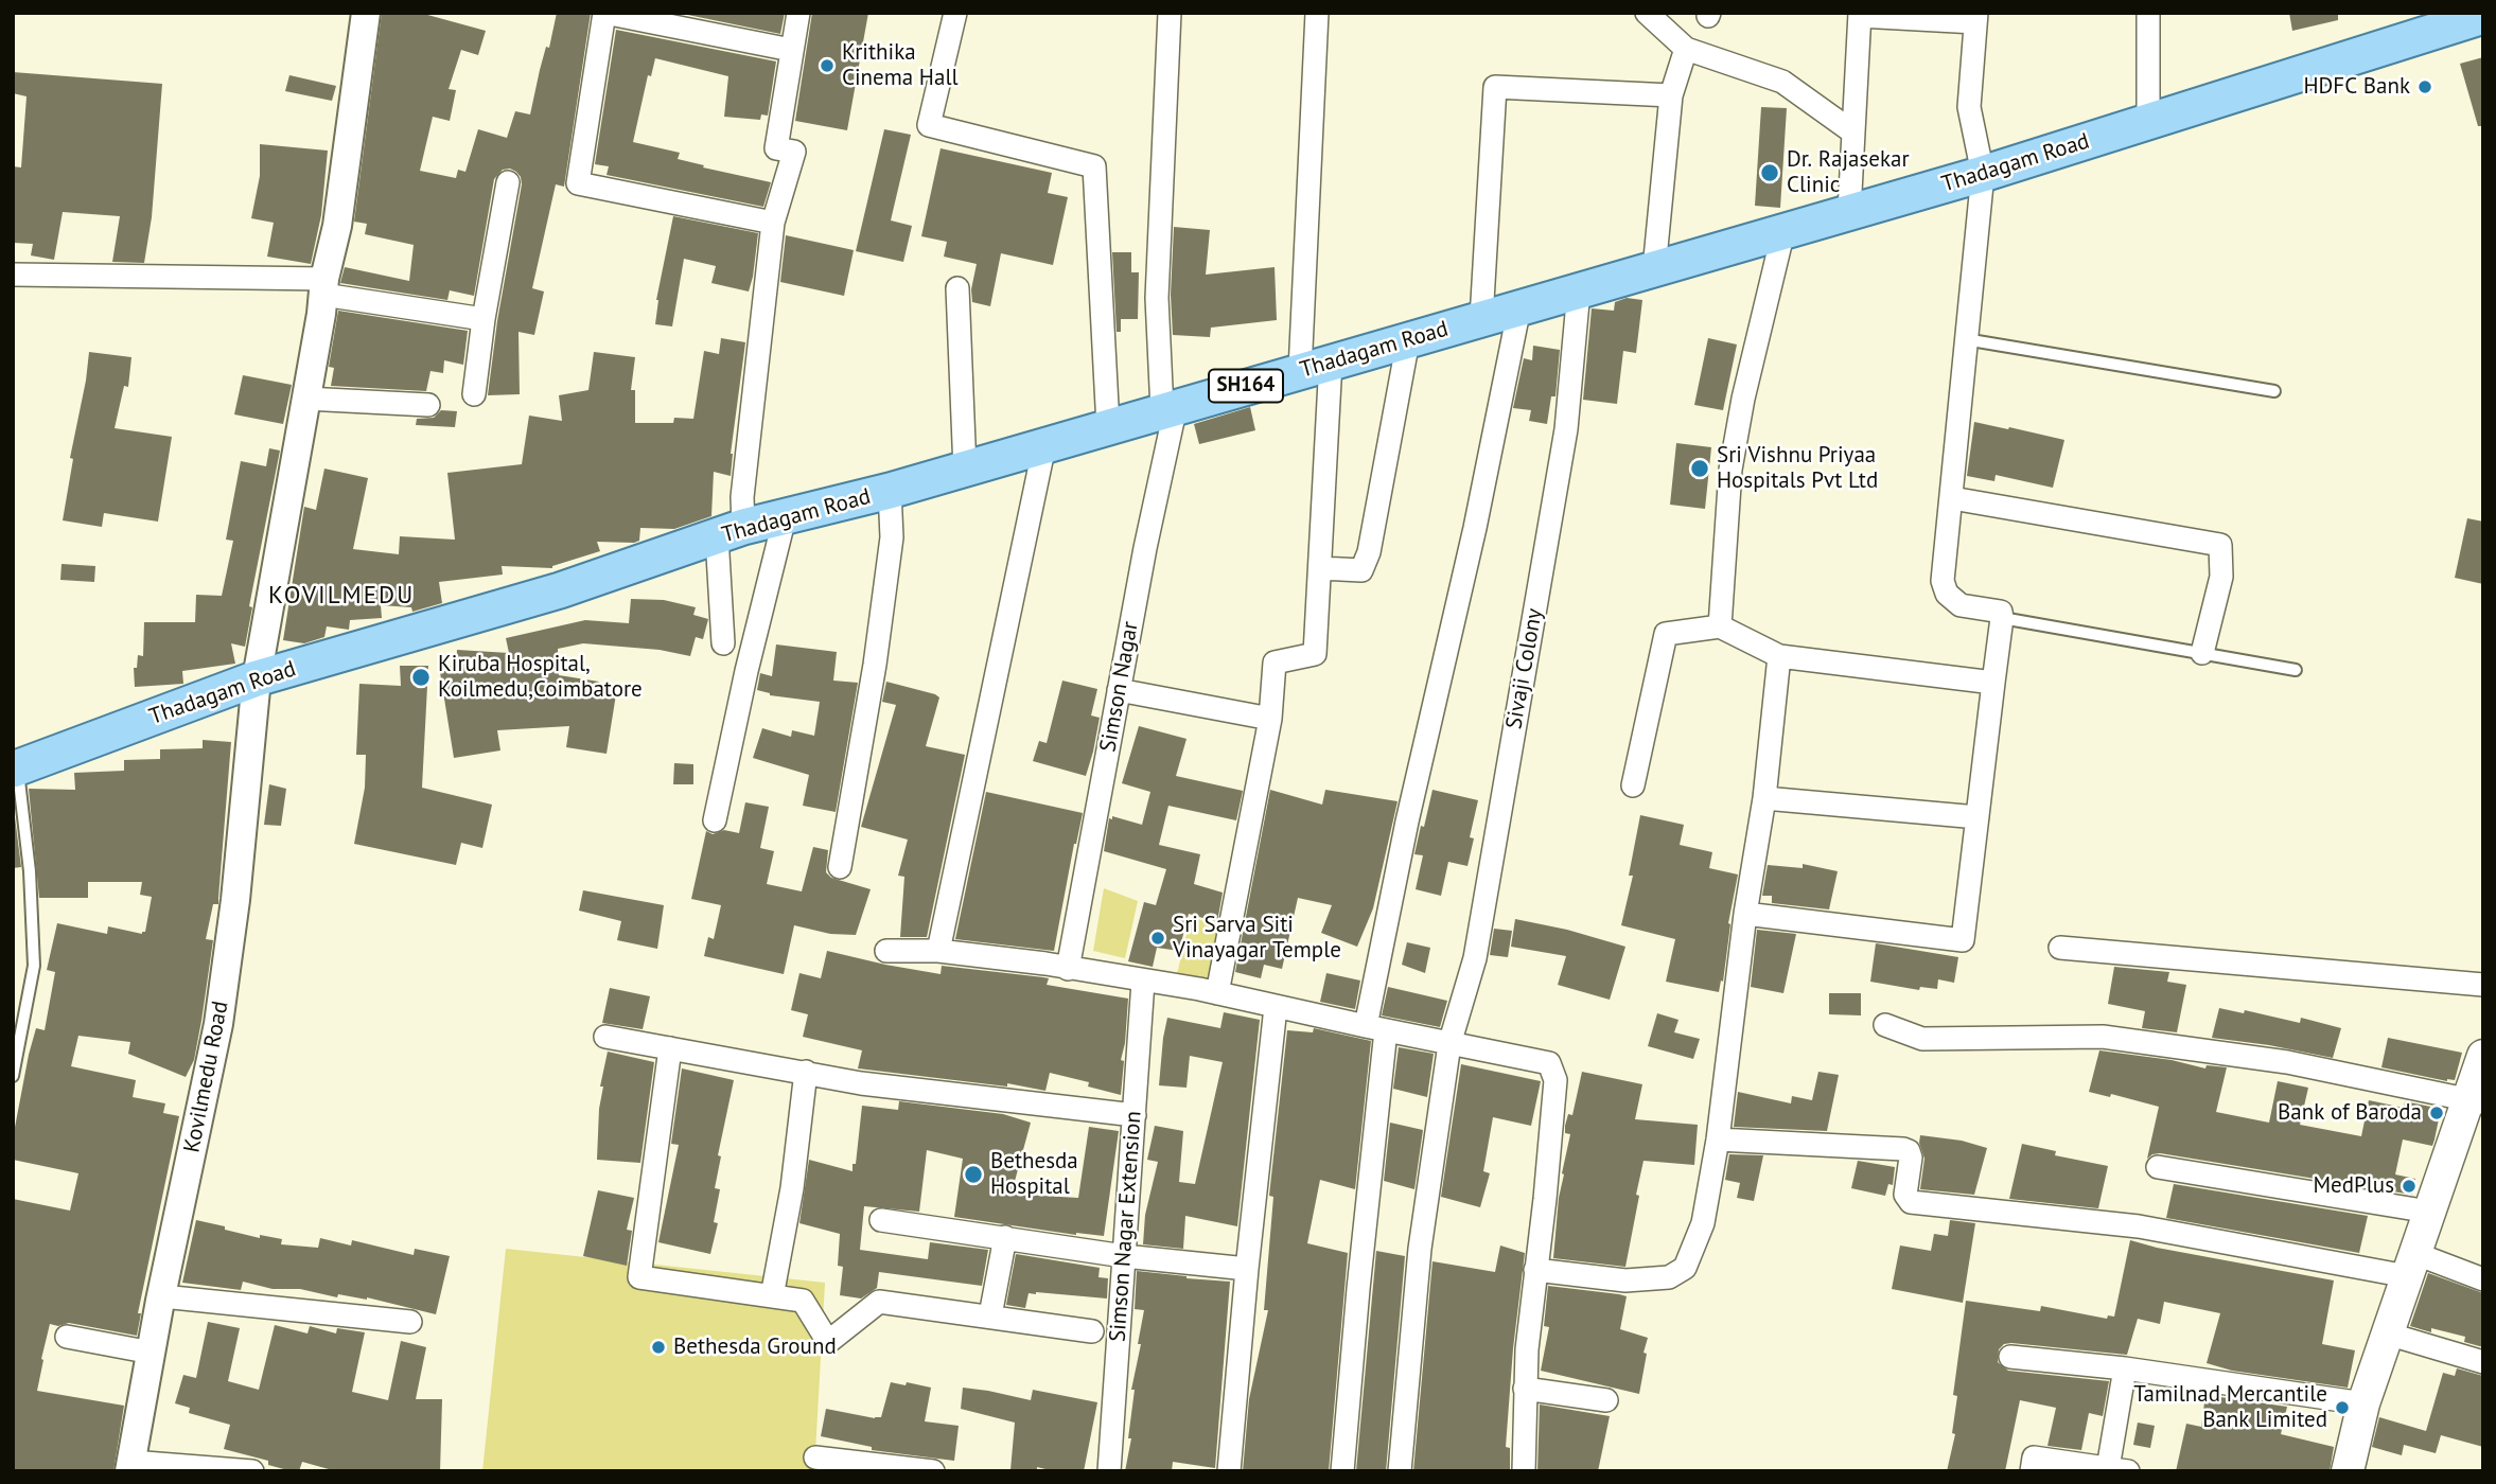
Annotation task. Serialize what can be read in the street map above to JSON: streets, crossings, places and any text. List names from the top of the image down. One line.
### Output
{"streets":{"main road":["Thadagam Road","SH164"],"street":["Sivaji Colony","Simson Nagar","Kovilmedu Road","Simson Nagar Extension"]},"crossings":[["Thadagam Road","Sivaji Colony"],["Thadagam Road","Simson Nagar"],["Thadagam Road","Kovilmedu Road"]],"districts":["KOVILMEDU"],"places":["Krithika Cinema Hall","HDFC Bank","Dr. Rajasekar Clinic","Sri Vishnu Priyaa Hospitals Pvt Ltd","Kiruba Hospital, Koilmedu,Coimbatore","Sri Sarva Siti Vinayagar Temple","Bank of Baroda","Bethesda Hospital","MedPlus","Bethesda Ground","Tamilnad Mercantile Bank Limited"]}
